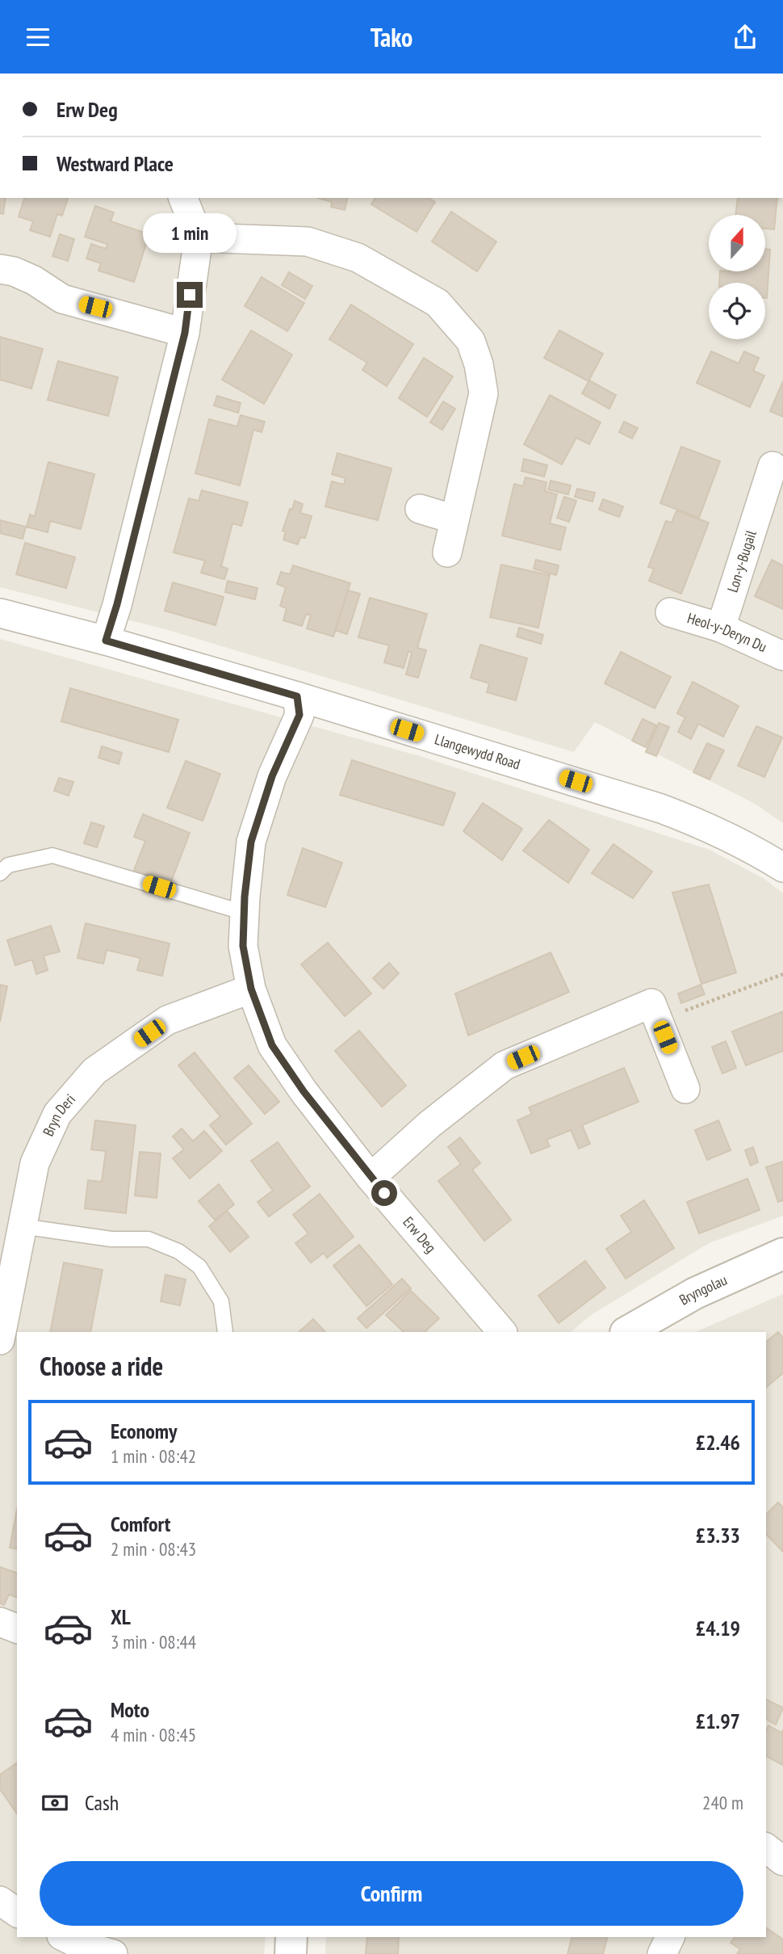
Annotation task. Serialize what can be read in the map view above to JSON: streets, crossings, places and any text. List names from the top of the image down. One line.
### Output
{"streets":{"street":["Lon-y-Bugail","Heol-y-Deryn Du","Llangewydd Road","Bryn Deri","Erw Deg","Bryngolau"]},"crossings":[["Lon-y-Bugail","Heol-y-Deryn Du"],["Llangewydd Road","Erw Deg"],["Bryn Deri","Erw Deg"]],"north":"top","page":{"header":"Tako","banner":["Erw Deg","Westward Place"],"bubble":"1 min","heading":"Choose a ride","list":[{"name":"Economy","note":"1 min · 08:42","value":"£2.46"},{"name":"Comfort","note":"2 min · 08:43","value":"£3.33"},{"name":"XL","note":"3 min · 08:44","value":"£4.19"},{"name":"Moto","note":"4 min · 08:45","value":"£1.97"}],"pay":["Cash","240 m"],"buttons":"Confirm"}}
